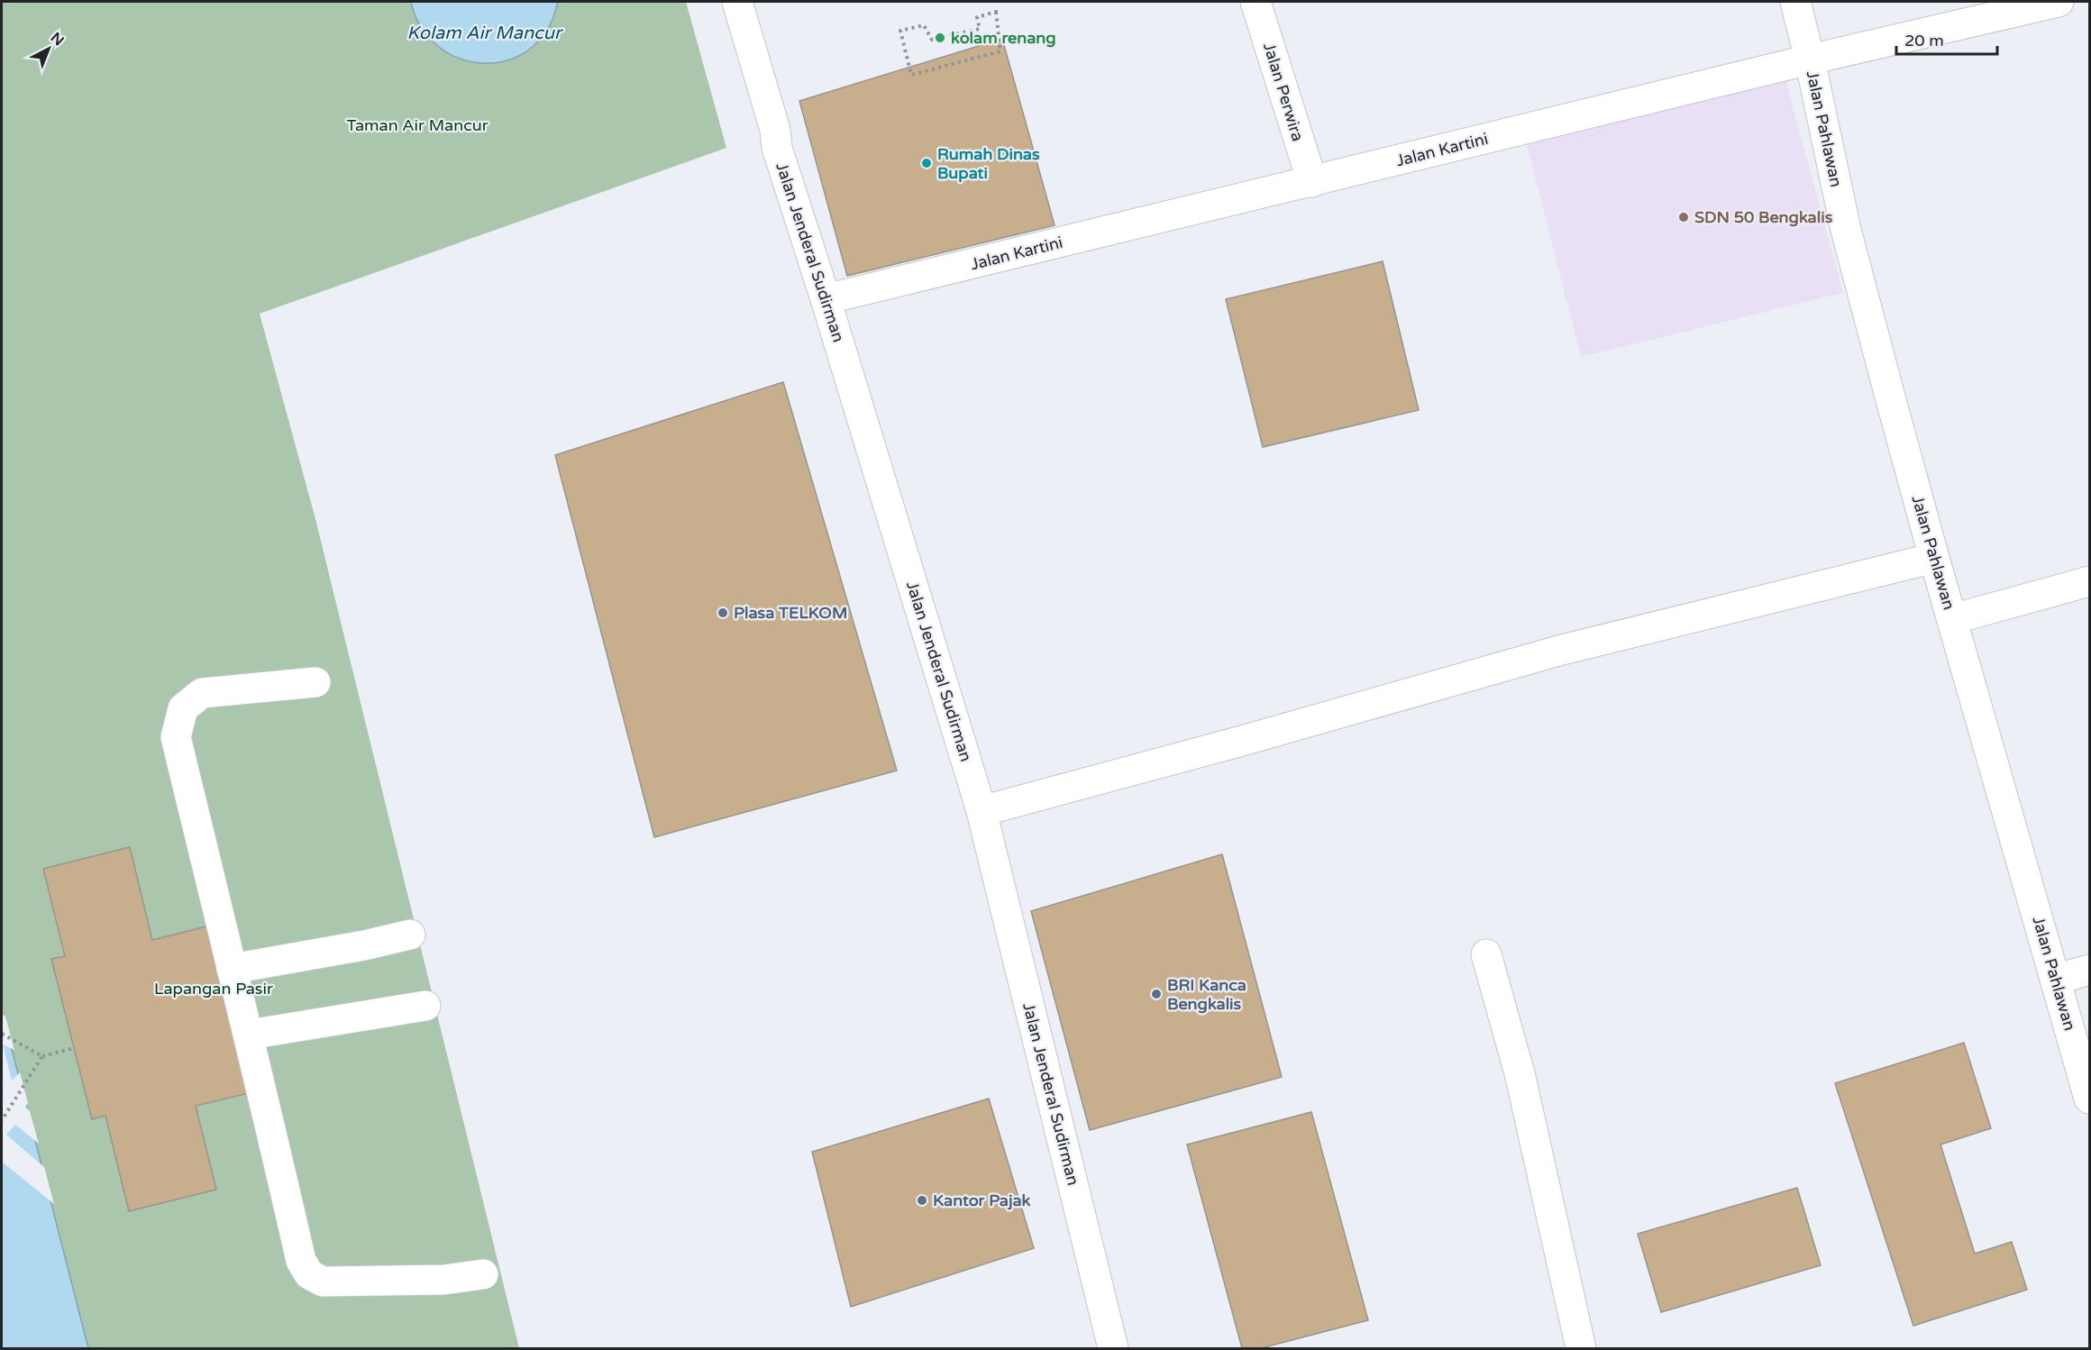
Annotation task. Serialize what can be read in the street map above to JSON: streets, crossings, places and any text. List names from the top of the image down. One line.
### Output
{"streets":{"street":["Jalan Perwira","Jalan Pahlawan","Jalan Kartini","Jalan Jenderal Sudirman"]},"crossings":[["Jalan Perwira","Jalan Kartini"],["Jalan Pahlawan","Jalan Kartini"],["Jalan Kartini","Jalan Jenderal Sudirman"]],"water":["Kolam Air Mancur"],"parks":["Taman Air Mancur","Lapangan Pasir"],"places":["kolam renang","Rumah Dinas Bupati","SDN 50 Bengkalis","Plasa TELKOM","BRI Kanca Bengkalis","Kantor Pajak"],"scale_bar":"20 m","north":"top right"}
